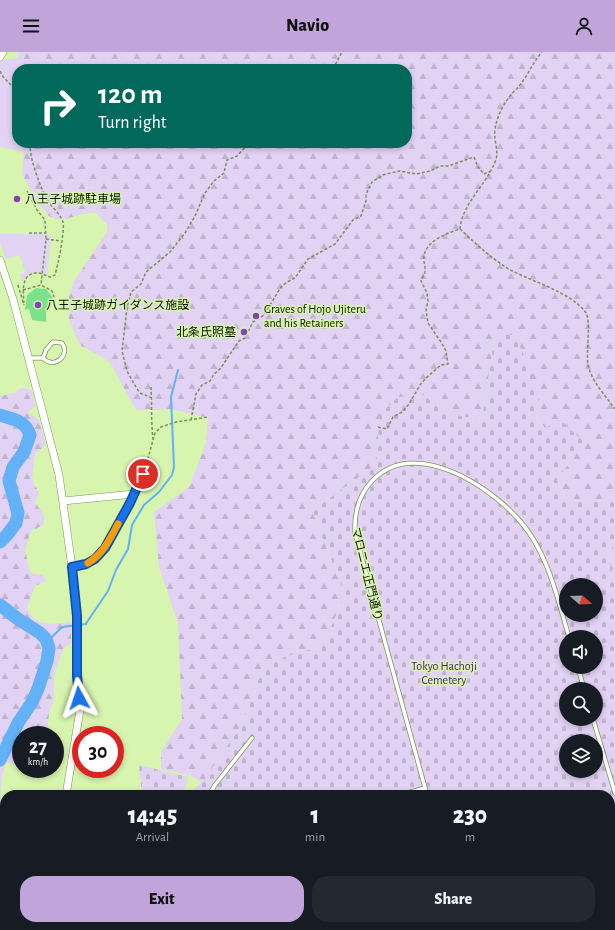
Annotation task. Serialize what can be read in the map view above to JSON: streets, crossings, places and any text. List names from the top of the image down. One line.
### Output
{"streets":{"lane":["マロニエ正門通り"]},"parks":["Tokyo Hachoji Cemetery"],"places":["八王子城跡駐車場","八王子城跡ガイダンス施設","Graves of Hojo Ujiteru and his Retainers","北条氏照墓"],"north":"right","page":{"header":"Navio","turn":["120 m","Turn right"],"speed":"27 km/h","limit":"30","eta":["14:45","Arrival","1","min","230","m"],"buttons":["Exit","Share"]}}
